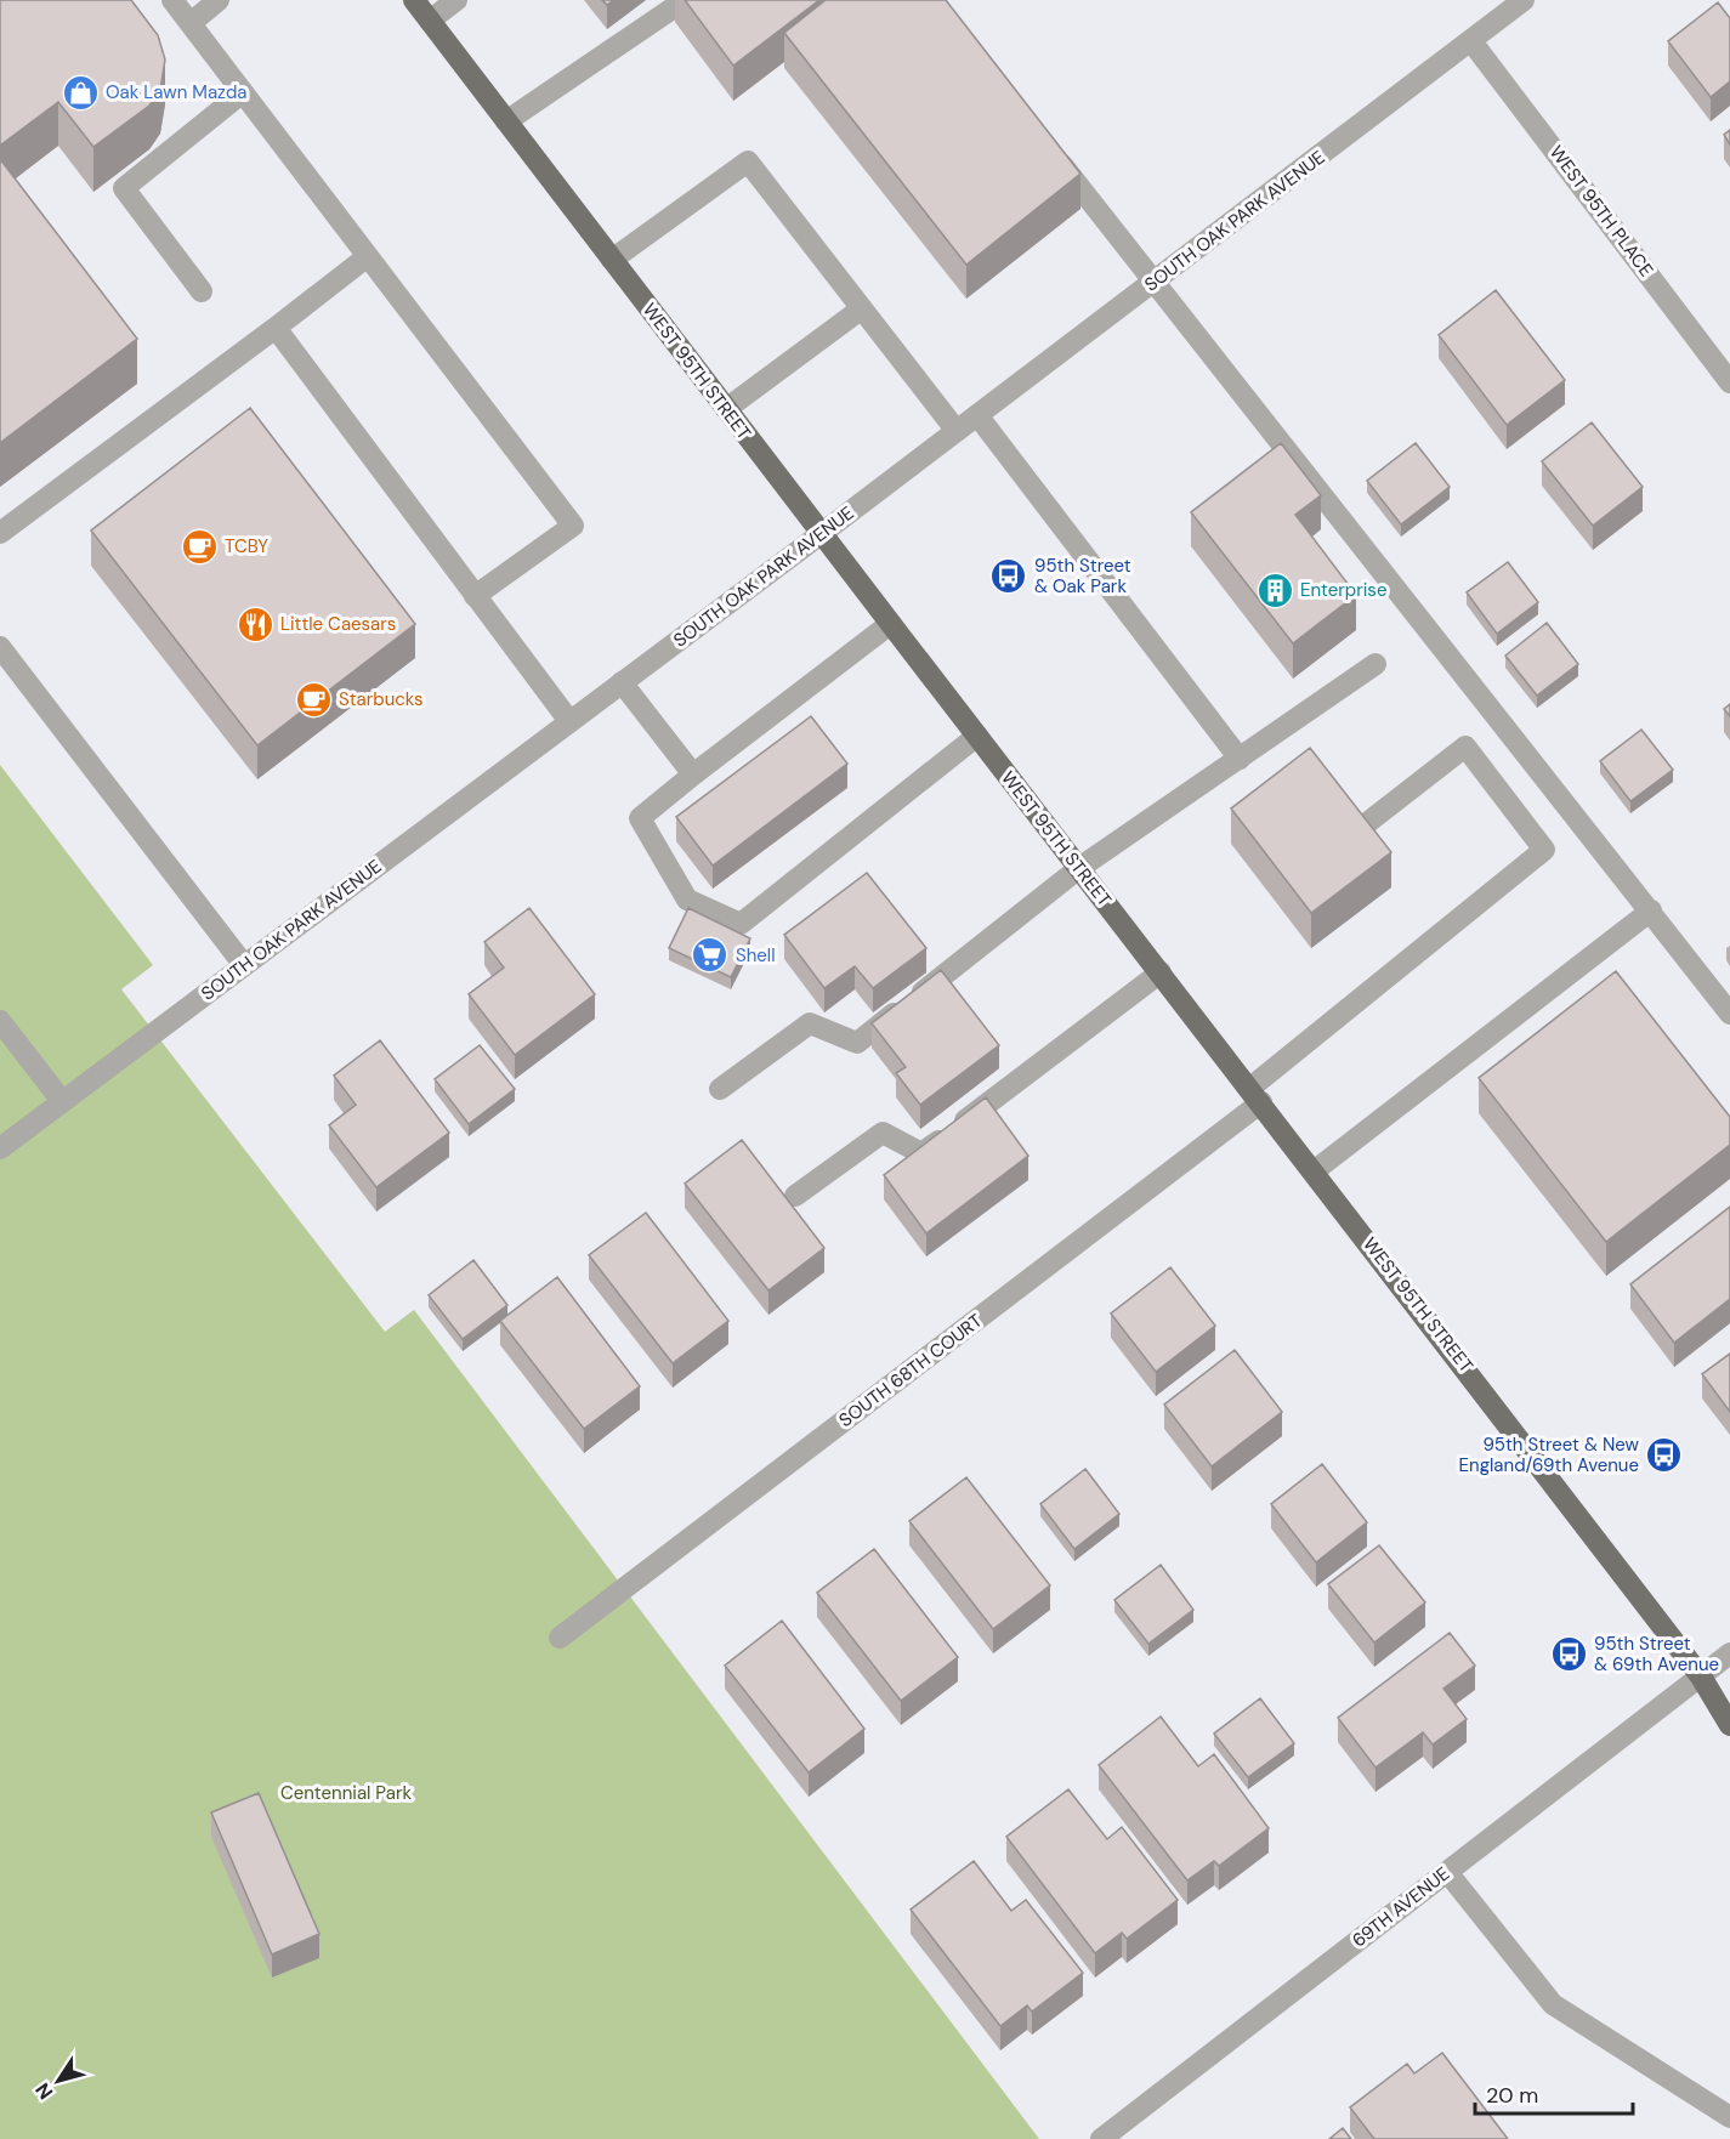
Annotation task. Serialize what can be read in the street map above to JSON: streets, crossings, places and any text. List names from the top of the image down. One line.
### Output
{"streets":{"main road":["WEST 95TH STREET"],"street":["WEST 95TH PLACE","SOUTH OAK PARK AVENUE","SOUTH 68TH COURT","69TH AVENUE"]},"crossings":[["WEST 95TH PLACE","SOUTH OAK PARK AVENUE"],["SOUTH OAK PARK AVENUE","WEST 95TH STREET"],["WEST 95TH STREET","SOUTH 68TH COURT"],["WEST 95TH STREET","69TH AVENUE"]],"parks":["Centennial Park"],"places":{"shop":["Oak Lawn Mazda"],"cafe":["TCBY","Starbucks"],"bus stop":["95th Street & Oak Park","95th Street & New England/69th Avenue","95th Street & 69th Avenue"],"building":["Enterprise"],"restaurant":["Little Caesars"],"supermarket":["Shell"]},"scale_bar":"20 m","north":"bottom left"}
